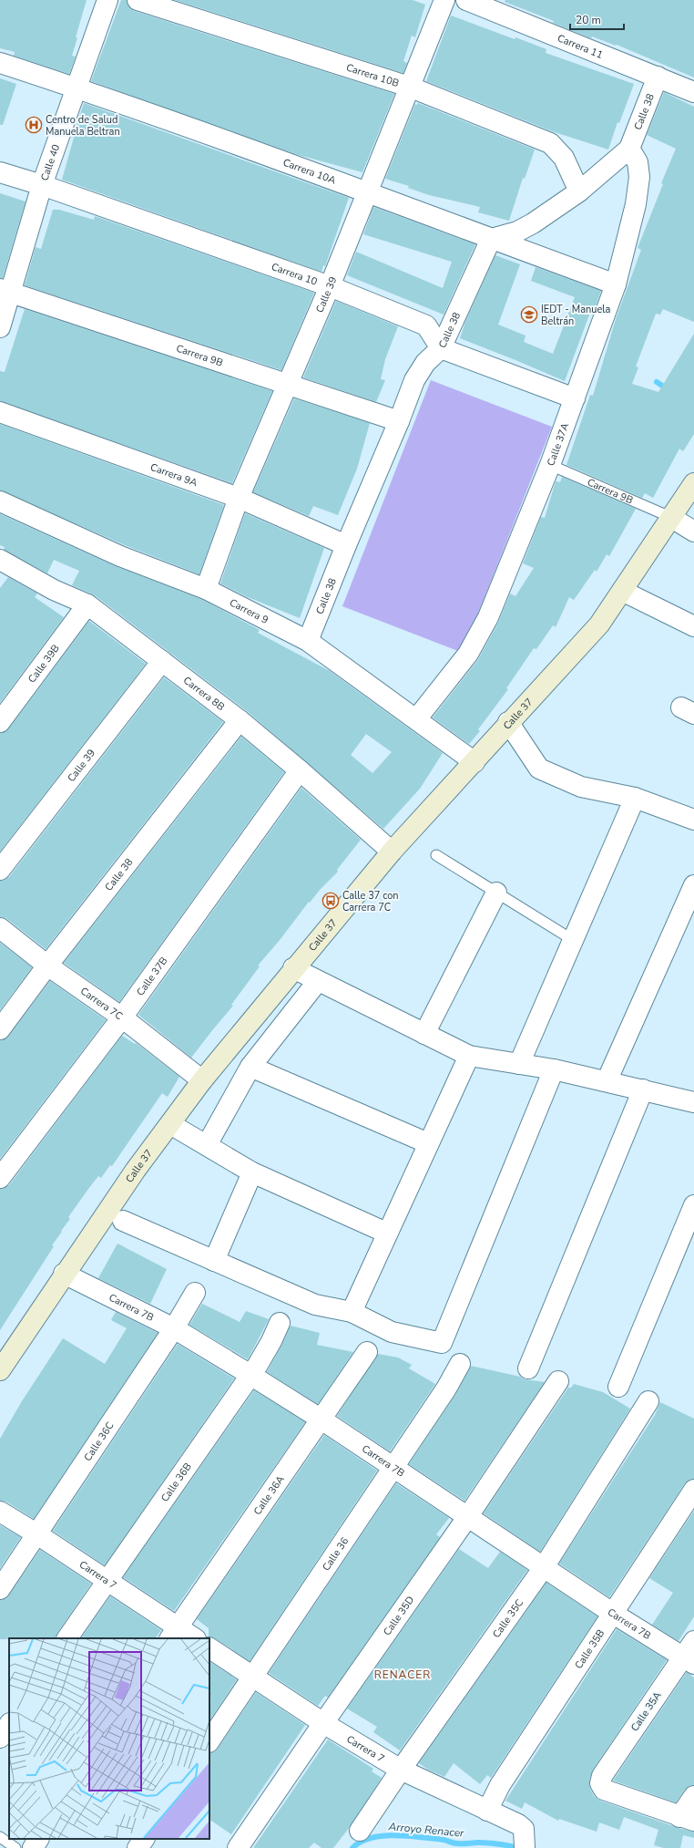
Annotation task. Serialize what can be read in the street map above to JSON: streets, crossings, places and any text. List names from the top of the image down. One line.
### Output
{"streets":{"main road":["Calle 37"],"street":["Carrera 11","Carrera 10B","Calle 38","Calle 40","Carrera 10A","Carrera 10","Calle 39","Carrera 9B","Calle 37A","Carrera 9A","Carrera 9","Calle 39B","Carrera 8B","Calle 37B","Carrera 7C","Carrera 7B","Calle 36C","Calle 36B","Calle 36A","Calle 36","Carrera 7","Calle 35D","Calle 35C","Calle 35B","Calle 35A"]},"crossings":[["Carrera 11","Calle 38"],["Carrera 10B","Calle 38"],["Carrera 10B","Calle 39"],["Calle 38","Carrera 10A"],["Calle 38","Carrera 10"],["Calle 38","Carrera 9B"],["Calle 38","Calle 37A"],["Calle 38","Carrera 9A"],["Calle 38","Carrera 9"],["Calle 38","Carrera 8B"],["Calle 38","Carrera 7C"],["Calle 40","Carrera 10A"],["Calle 40","Carrera 10"],["Calle 40","Carrera 9B"],["Carrera 10A","Calle 39"],["Carrera 10A","Calle 37A"],["Carrera 10","Calle 39"],["Calle 39","Carrera 9B"],["Calle 39","Carrera 9A"],["Calle 39","Carrera 9"],["Calle 39","Carrera 8B"],["Carrera 9B","Calle 37A"],["Carrera 9B","Calle 37"],["Calle 37A","Carrera 9"],["Carrera 9","Calle 37"],["Calle 39B","Carrera 8B"],["Carrera 8B","Calle 37"],["Carrera 8B","Calle 37B"],["Calle 37","Carrera 7C"],["Calle 37","Carrera 7B"],["Calle 37B","Carrera 7C"],["Carrera 7B","Calle 36C"],["Carrera 7B","Calle 36B"],["Carrera 7B","Calle 36A"],["Carrera 7B","Calle 36"],["Carrera 7B","Calle 35D"],["Carrera 7B","Calle 35C"],["Carrera 7B","Calle 35B"],["Carrera 7B","Calle 35A"],["Calle 36C","Carrera 7"],["Calle 36B","Carrera 7"],["Calle 36A","Carrera 7"],["Calle 36","Carrera 7"],["Carrera 7","Calle 35D"],["Carrera 7","Calle 35C"],["Carrera 7","Calle 35B"]],"districts":["RENACER"],"water":["Arroyo Renacer"],"places":{"hospital":["Centro de Salud Manuela Beltran"],"school or university":["IEDT - Manuela Beltrán"],"bus stop":["Calle 37 con Carrera 7C"]},"scale_bar":"20 m"}
